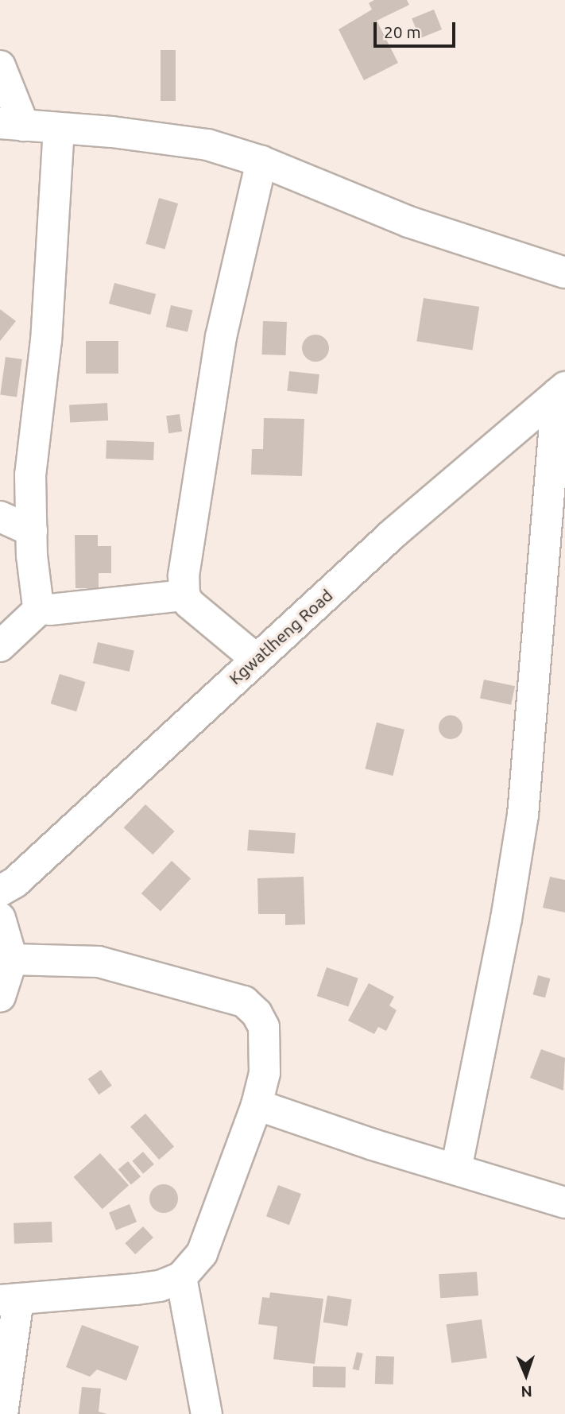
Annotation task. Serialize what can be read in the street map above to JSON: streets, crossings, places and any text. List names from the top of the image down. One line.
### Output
{"streets":{"street":["Kgwatlheng Road"]},"scale_bar":"20 m","north":"bottom"}
